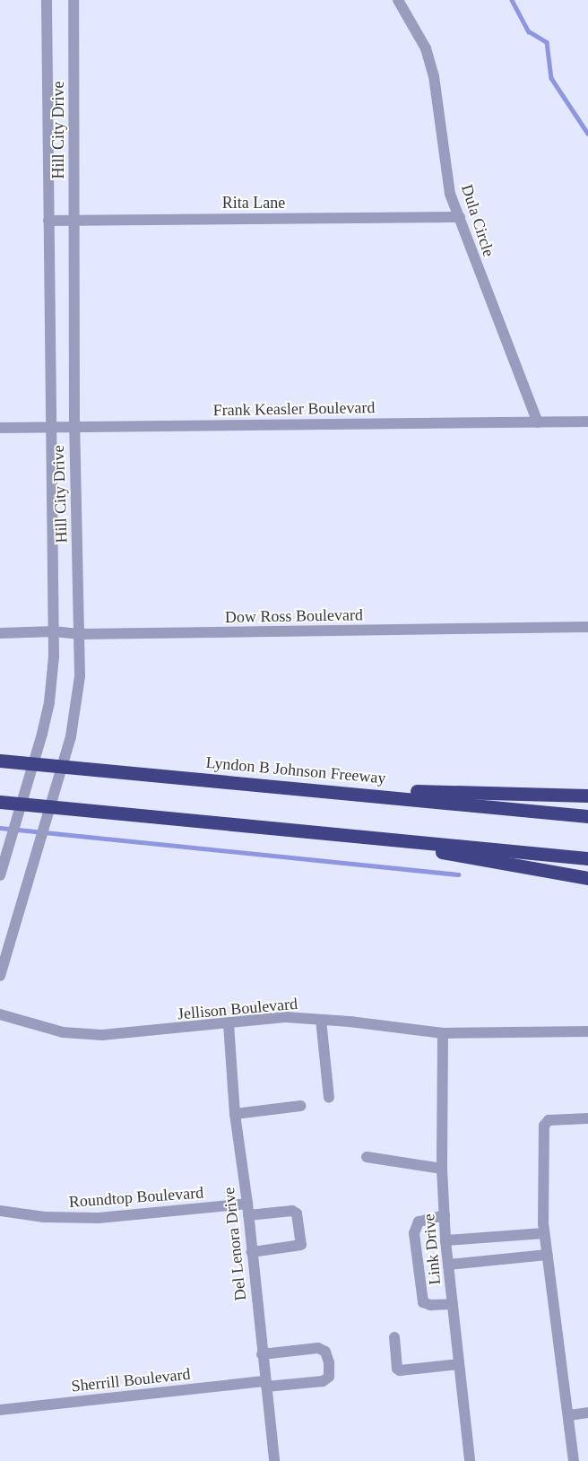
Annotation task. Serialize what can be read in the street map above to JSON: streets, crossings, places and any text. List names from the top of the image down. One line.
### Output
{"streets":{"highway":["Lyndon B Johnson Freeway"],"street":["Hill City Drive","Rita Lane","Dula Circle","Frank Keasler Boulevard","Dow Ross Boulevard","Jellison Boulevard","Roundtop Boulevard","Del Lenora Drive","Link Drive","Sherrill Boulevard"]},"crossings":[["Hill City Drive","Rita Lane"],["Hill City Drive","Frank Keasler Boulevard"],["Hill City Drive","Dow Ross Boulevard"],["Rita Lane","Dula Circle"],["Dula Circle","Frank Keasler Boulevard"],["Jellison Boulevard","Del Lenora Drive"],["Jellison Boulevard","Link Drive"],["Roundtop Boulevard","Del Lenora Drive"],["Del Lenora Drive","Sherrill Boulevard"]]}
